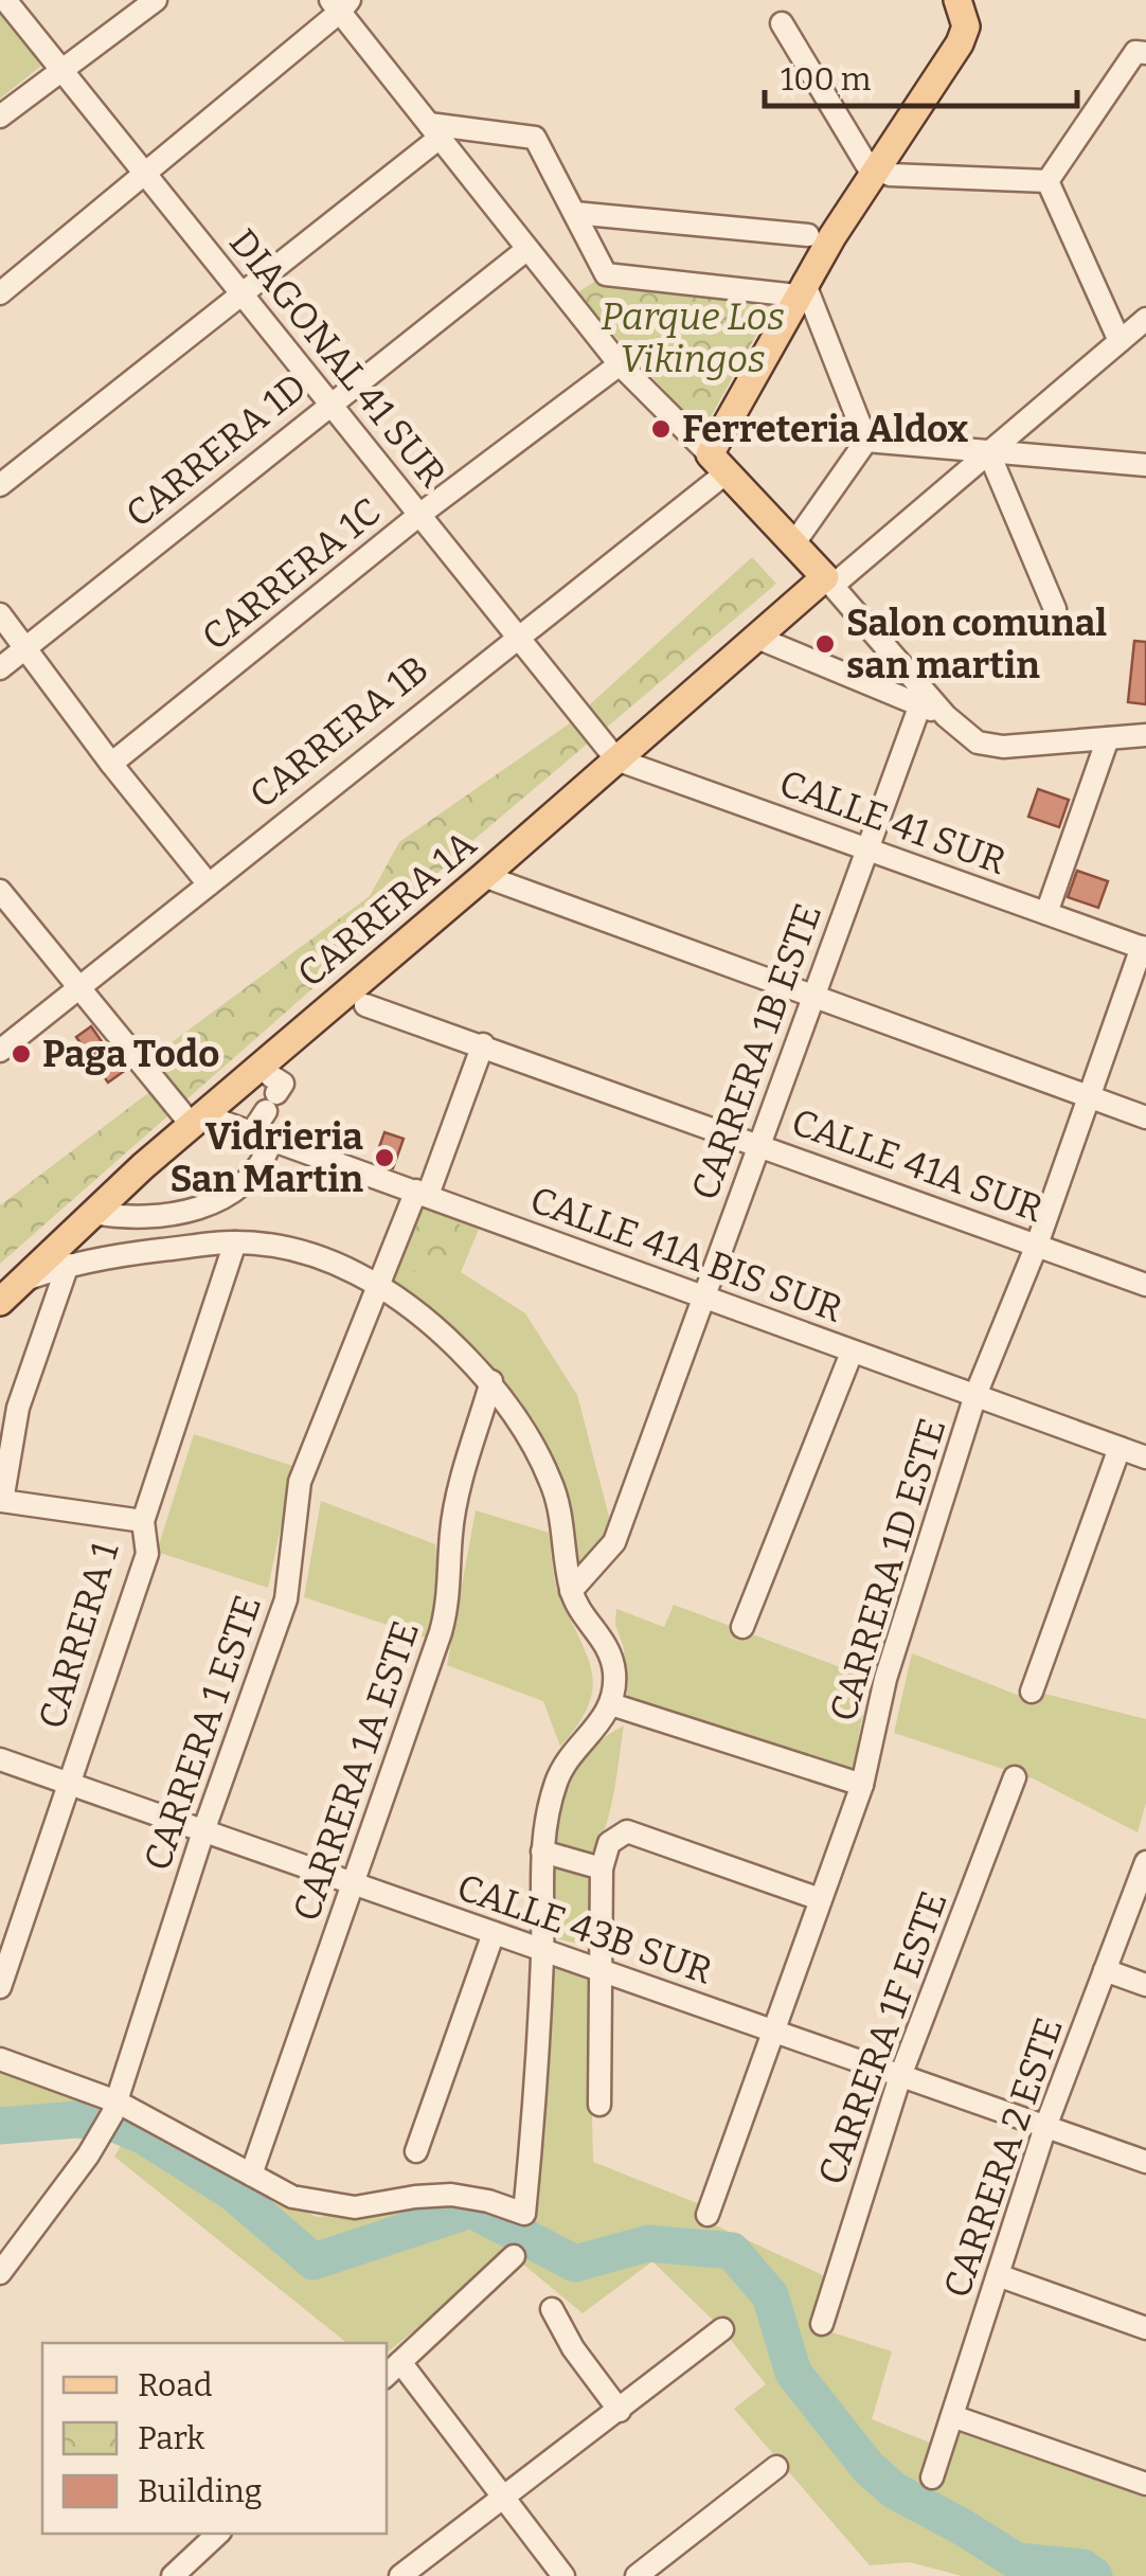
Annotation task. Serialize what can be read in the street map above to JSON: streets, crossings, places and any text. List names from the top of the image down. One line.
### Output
{"streets":{"main road":["CARRERA 1B","CARRERA 1A"],"street":["DIAGONAL 41 SUR","CARRERA 1D","CARRERA 1C","CALLE 41 SUR","CARRERA 1B ESTE","CALLE 41A SUR","CALLE 41A BIS SUR","CARRERA 1D ESTE","CARRERA 1","CARRERA 1 ESTE","CARRERA 1A ESTE","CALLE 43B SUR","CARRERA 1F ESTE","CARRERA 2 ESTE"]},"crossings":[["DIAGONAL 41 SUR","CARRERA 1D"],["DIAGONAL 41 SUR","CARRERA 1C"],["DIAGONAL 41 SUR","CARRERA 1B"],["DIAGONAL 41 SUR","CALLE 41 SUR"],["DIAGONAL 41 SUR","CARRERA 1A"],["CALLE 41 SUR","CARRERA 1A"],["CALLE 41 SUR","CARRERA 1B ESTE"],["CALLE 41 SUR","CARRERA 1D ESTE"],["CARRERA 1A","CALLE 41A BIS SUR"],["CARRERA 1B ESTE","CALLE 41A SUR"],["CARRERA 1B ESTE","CALLE 41A BIS SUR"],["CALLE 41A SUR","CARRERA 1D ESTE"],["CALLE 41A SUR","CARRERA 1 ESTE"],["CALLE 41A BIS SUR","CARRERA 1D ESTE"],["CALLE 41A BIS SUR","CARRERA 1 ESTE"],["CARRERA 1D ESTE","CALLE 43B SUR"],["CARRERA 1","CALLE 43B SUR"],["CARRERA 1 ESTE","CALLE 43B SUR"],["CARRERA 1A ESTE","CALLE 43B SUR"],["CALLE 43B SUR","CARRERA 1F ESTE"],["CALLE 43B SUR","CARRERA 2 ESTE"]],"parks":["Parque Los Vikingos"],"places":["Ferreteria Aldox","Salon comunal san martin","Paga Todo","Vidrieria San Martin"],"legend":["Road","Park","Building"],"scale_bar":"100 m"}
